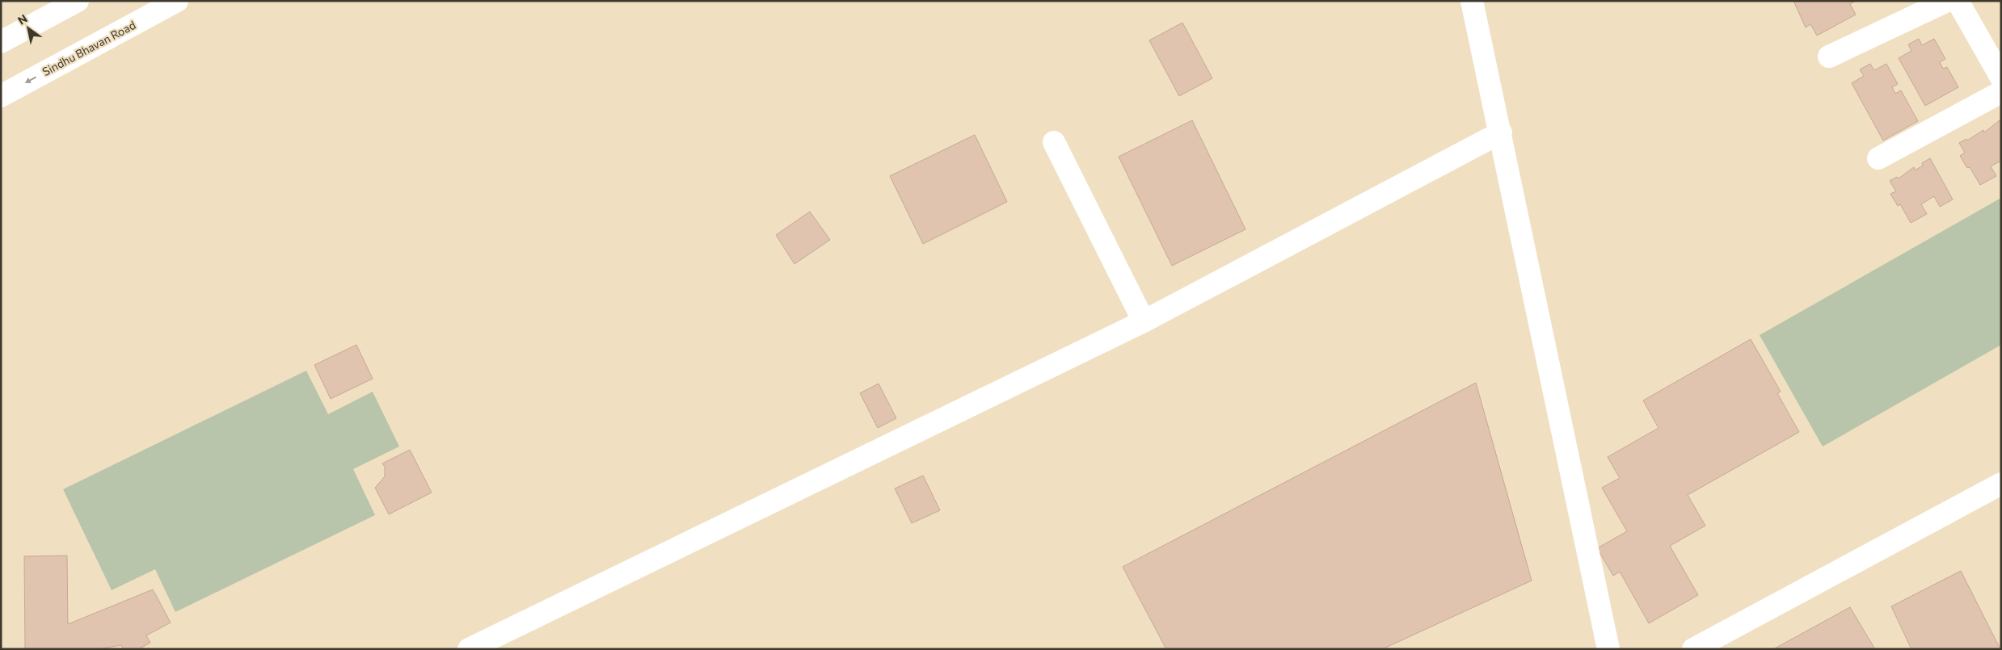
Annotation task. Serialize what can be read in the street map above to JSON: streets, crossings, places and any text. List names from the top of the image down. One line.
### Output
{"streets":{"street":["Sindhu Bhavan Road"]},"north":"top left"}
